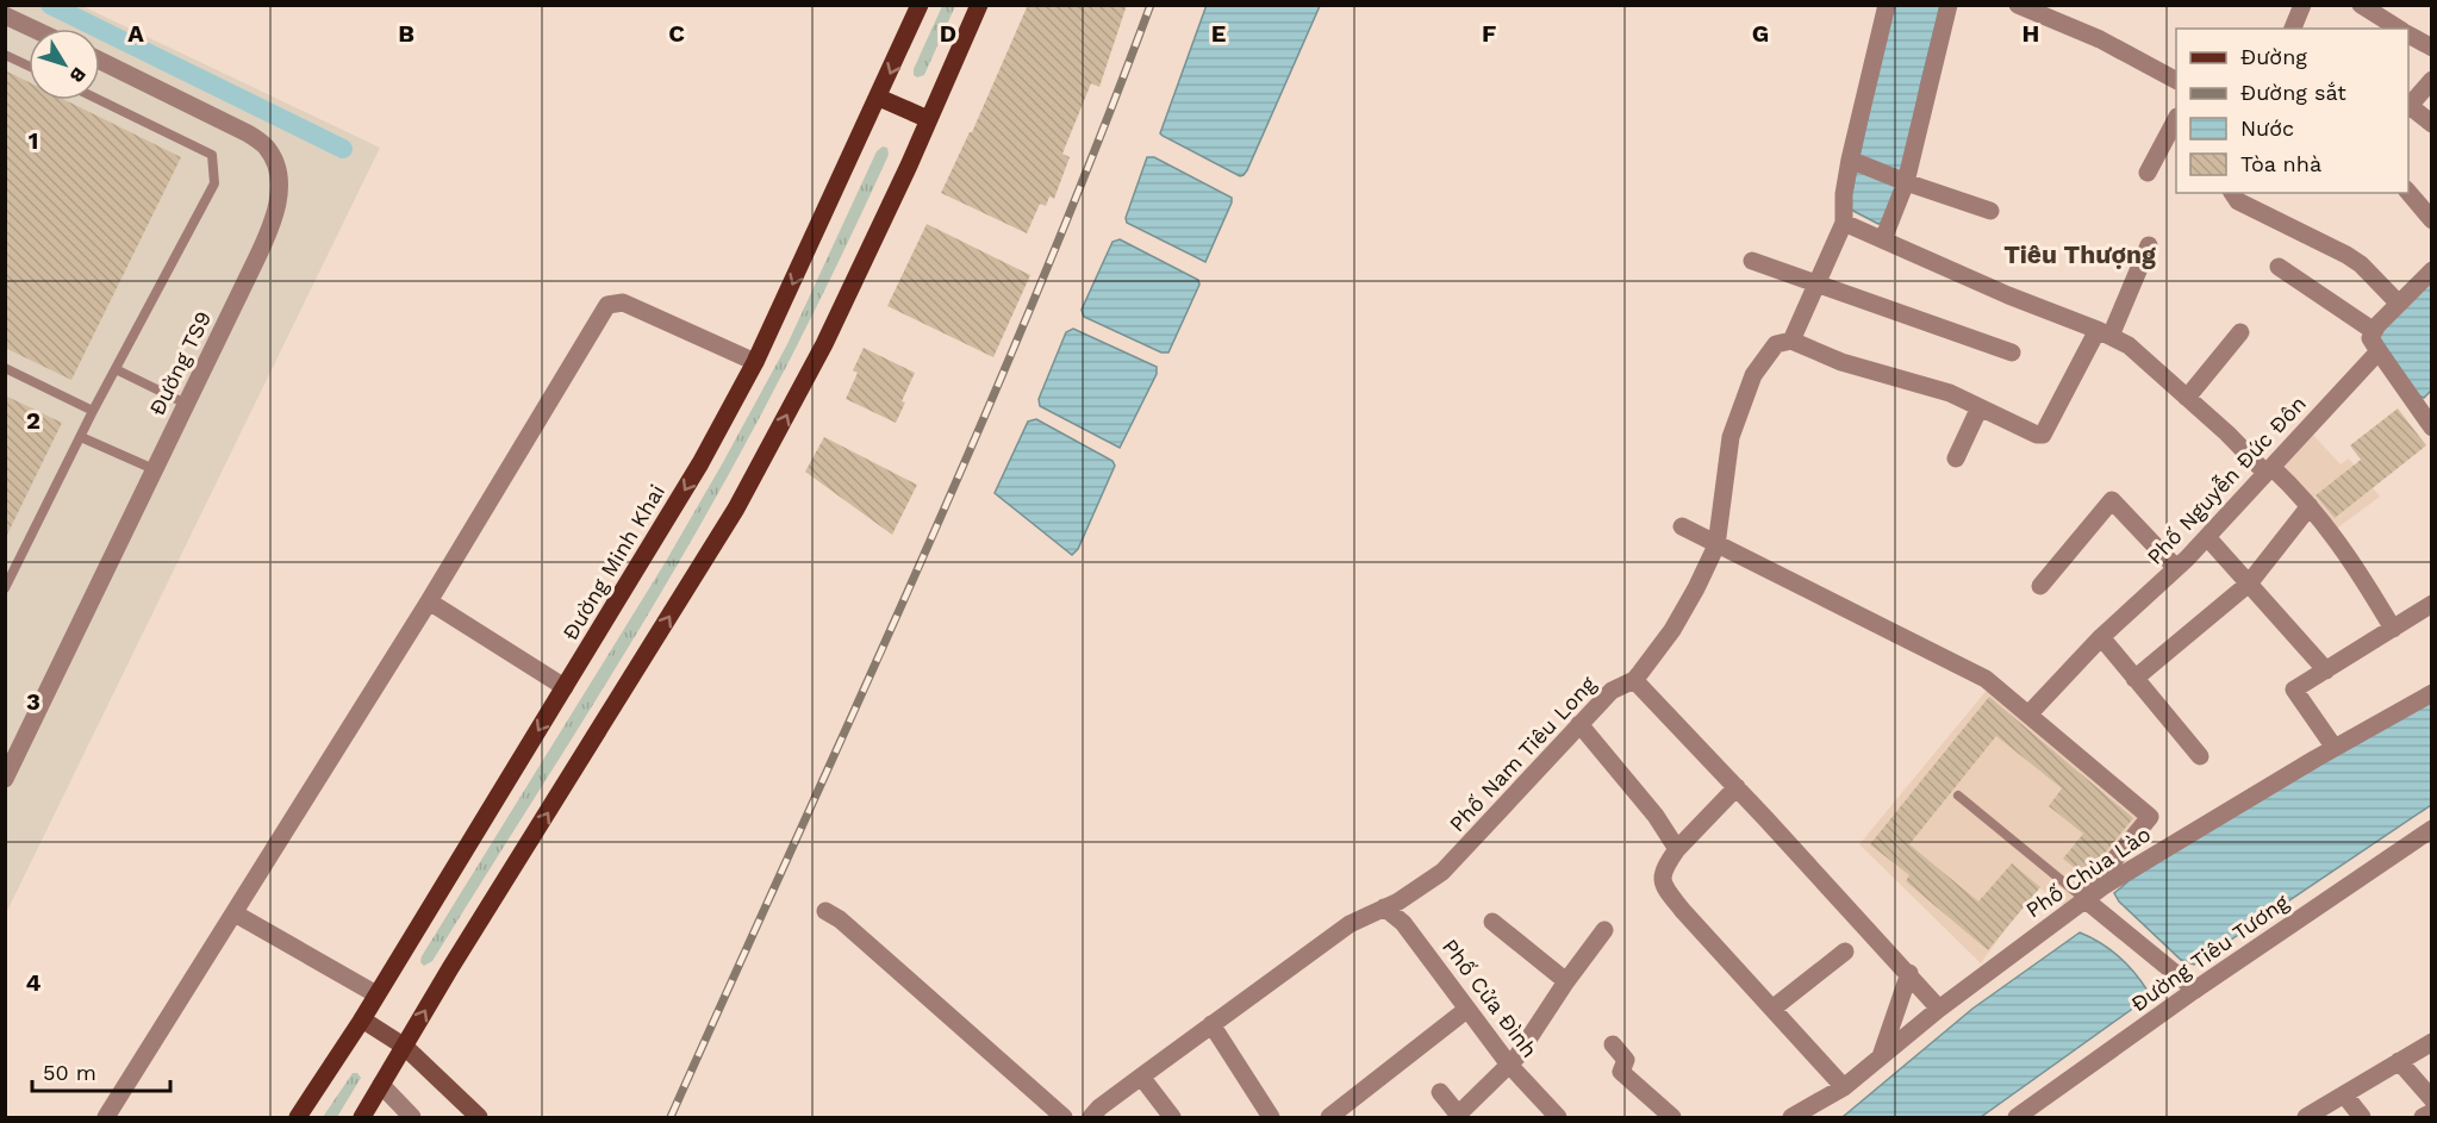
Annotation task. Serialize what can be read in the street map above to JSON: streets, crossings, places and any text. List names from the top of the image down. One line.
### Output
{"streets":{"main road":["Đường Minh Khai"],"street":["Đường TS9","Phố Nguyễn Đức Đôn","Phố Nam Tiêu Long","Phố Chùa Lào","Đường Tiêu Tương","Phố Cửa Đình"]},"crossings":[["Phố Nam Tiêu Long","Phố Cửa Đình"]],"districts":["Tiêu Thượng"],"legend":["Đường","Đường sắt","Nước","Tòa nhà"],"scale_bar":"50 m","north":"bottom right","grid":{"columns":["A","B","C","D","E","F","G","H"],"rows":["1","2","3","4"]}}
